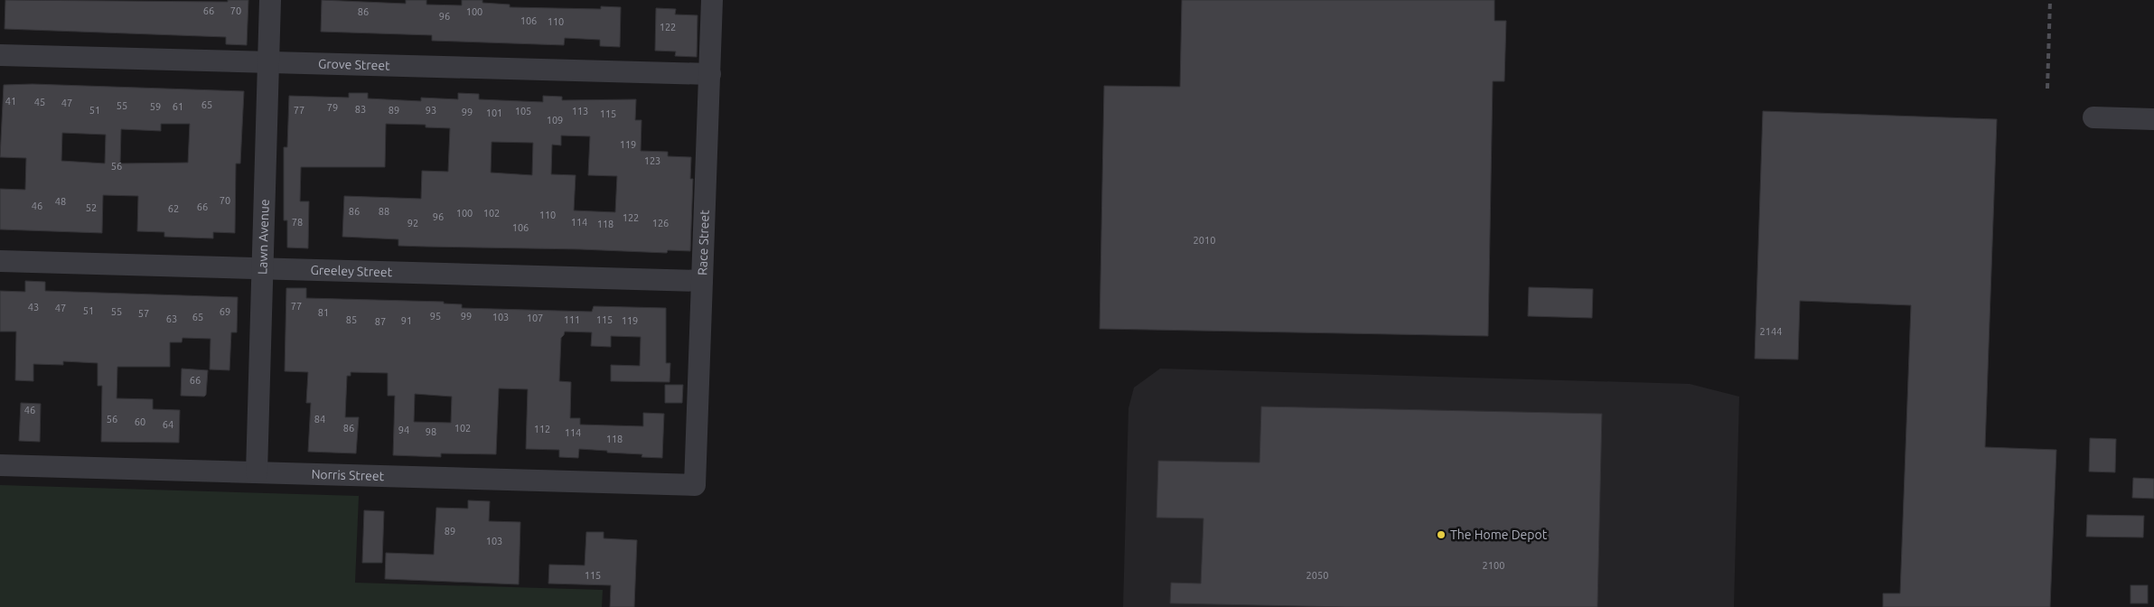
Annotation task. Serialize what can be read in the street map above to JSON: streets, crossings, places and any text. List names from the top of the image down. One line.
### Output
{"streets":{"street":["Grove Street","Lawn Avenue","Race Street","Greeley Street","Norris Street"]},"crossings":[["Grove Street","Lawn Avenue"],["Grove Street","Race Street"],["Lawn Avenue","Greeley Street"],["Lawn Avenue","Norris Street"],["Race Street","Greeley Street"],["Race Street","Norris Street"]],"places":["The Home Depot"],"house_numbers":["66","70","86","100","96","106","110","122","41","45","47","65","55","59","61","79","83","51","77","89","93","105","113","99","101","115","109","119","123","56","70","48","46","66","52","62","86","88","100","102","110","96","122","78","114","92","126","118","106","2010","77","43","47","51","55","69","81","57","95","99","65","103","107","63","85","111","115","91","119","87","2144","66","46","56","84","60","64","86","102","112","94","98","114","118","89","103","2100","115","2050"]}
